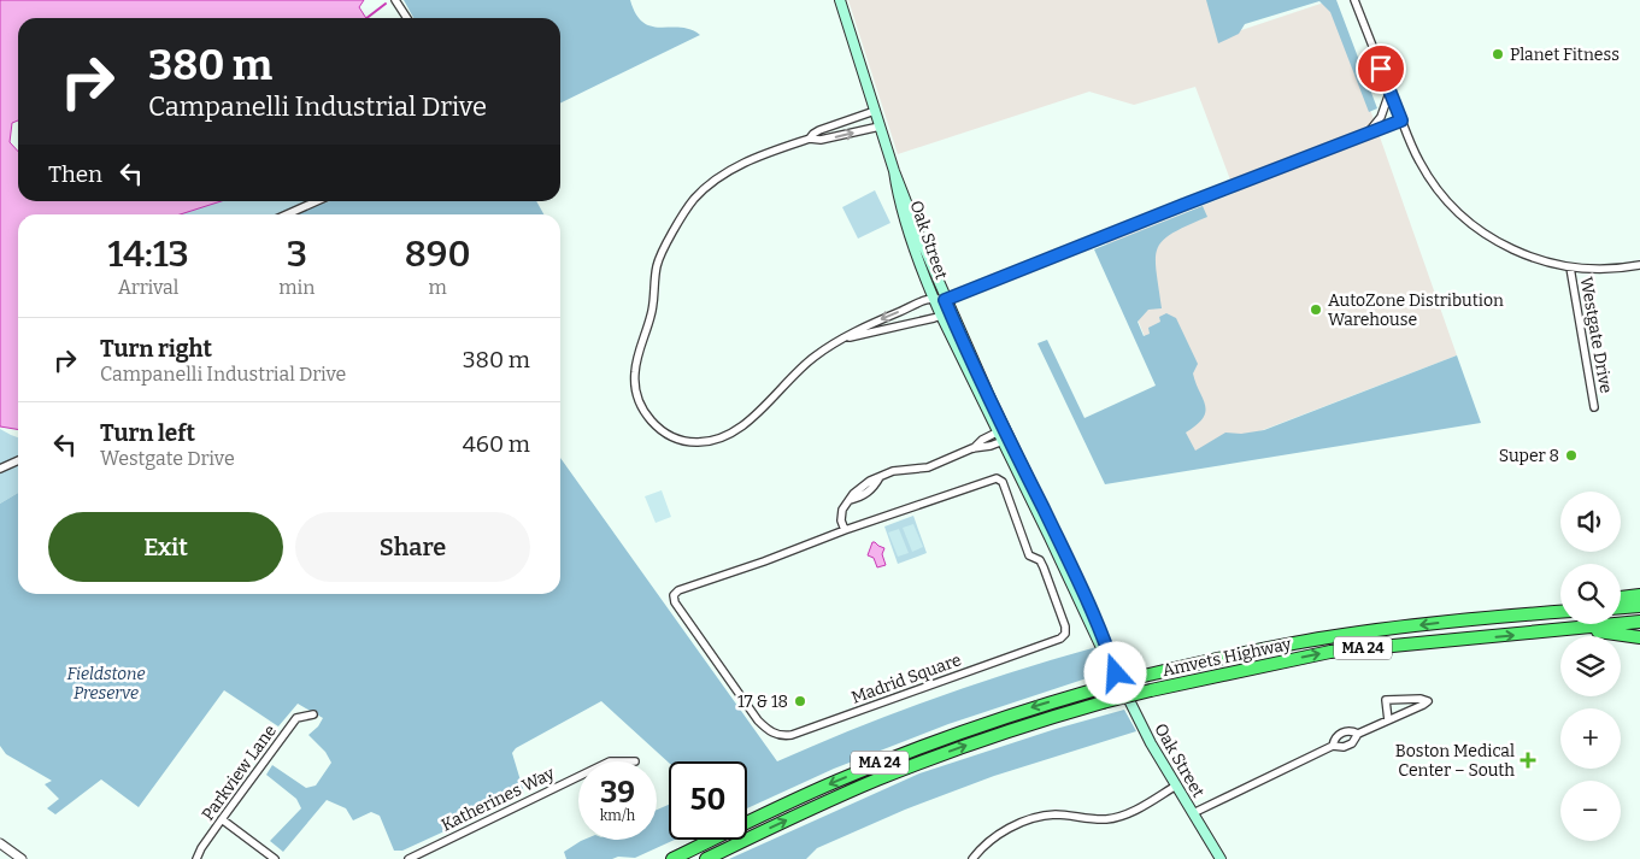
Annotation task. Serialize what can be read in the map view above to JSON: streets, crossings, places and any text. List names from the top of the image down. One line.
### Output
{"streets":{"highway":["MA 24","Amvets Highway"],"main road":["Oak Street"],"street":["Westgate Drive","Madrid Square","Parkview Lane","Katherines Way"]},"parks":["Fieldstone Preserve"],"places":{"other":["Planet Fitness","AutoZone Distribution Warehouse","Super 8","17 & 18"],"health":["Boston Medical Center – South"]},"page":{"turn":["380 m","Campanelli Industrial Drive"],"then":"Then","eta":["14:13","Arrival","3","min","890","m"],"list":[{"name":"Turn right","note":"Campanelli Industrial Drive","value":"380 m"},{"name":"Turn left","note":"Westgate Drive","value":"460 m"}],"map_buttons":["+","−"],"buttons":["Exit","Share"],"speed":"39 km/h","limit":"50"}}
